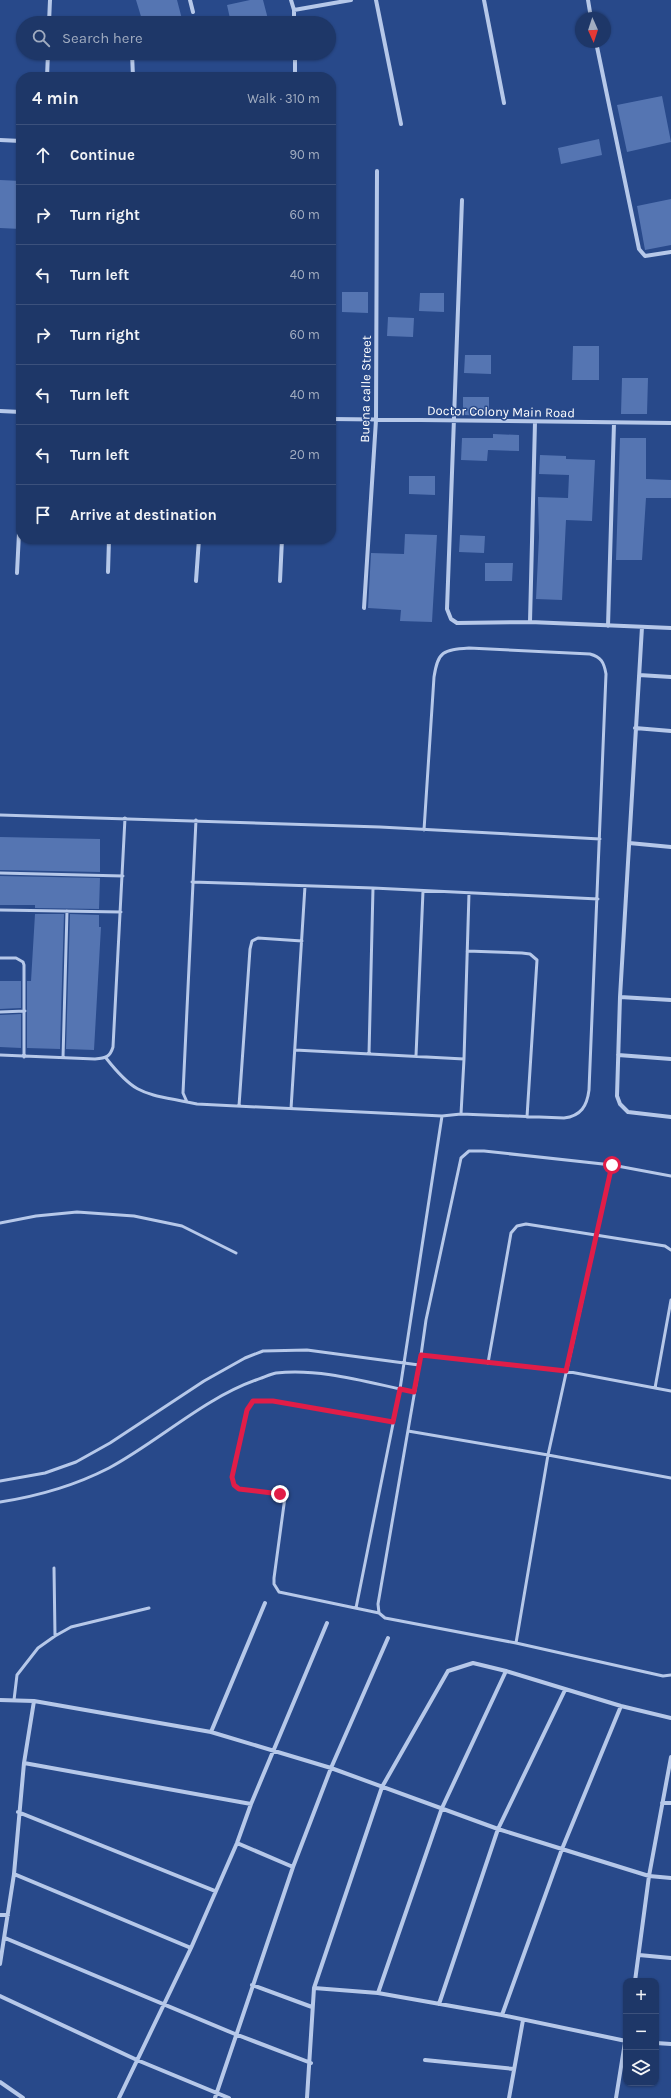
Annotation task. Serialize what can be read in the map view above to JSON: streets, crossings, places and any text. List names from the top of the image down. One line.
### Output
{"streets":{"street":["Buena calle Street","Doctor Colony Main Road"]},"crossings":[["Buena calle Street","Doctor Colony Main Road"]],"north":"bottom","page":{"search":"Search here","heading":["4 min","Walk · 310 m"],"list":[["Continue","90 m"],["Turn right","60 m"],["Turn left","40 m"],["Turn right","60 m"],["Turn left","40 m"],["Turn left","20 m"],"Arrive at destination"],"map_buttons":["+","−"]}}
